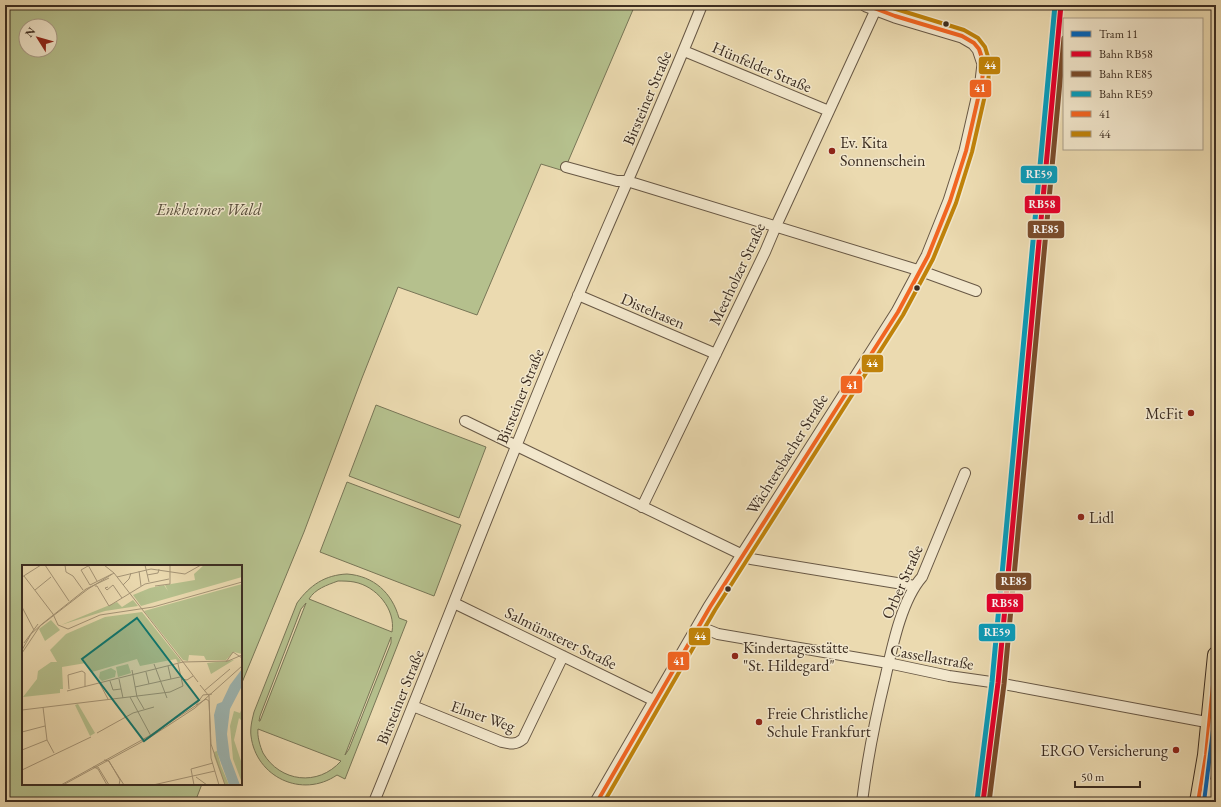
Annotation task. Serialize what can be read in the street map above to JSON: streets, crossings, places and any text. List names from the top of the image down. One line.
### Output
{"streets":{"street":["Hünfelder Straße","Birsteiner Straße","Meerholzer Straße","Distelrasen","Wächtersbacher Straße","Orber Straße","Salmünsterer Straße","Cassellastraße","Elmer Weg"]},"crossings":[["Hünfelder Straße","Birsteiner Straße"],["Hünfelder Straße","Meerholzer Straße"],["Birsteiner Straße","Distelrasen"],["Birsteiner Straße","Salmünsterer Straße"],["Birsteiner Straße","Elmer Weg"],["Meerholzer Straße","Distelrasen"],["Wächtersbacher Straße","Salmünsterer Straße"],["Wächtersbacher Straße","Cassellastraße"],["Orber Straße","Cassellastraße"],["Salmünsterer Straße","Elmer Weg"]],"parks":["Enkheimer Wald"],"places":["Ev. Kita Sonnenschein","McFit","Lidl","Kindertagesstätte \"St. Hildegard\"","Freie Christliche Schule Frankfurt","ERGO Versicherung"],"lines":["rail line RB58","rail line RE59","transit line 41","transit line 44","rail line RE85","tram line 11"],"legend":["Tram 11","Bahn RB58","Bahn RE85","Bahn RE59","41","44"],"scale_bar":"50 m","north":"top left"}
